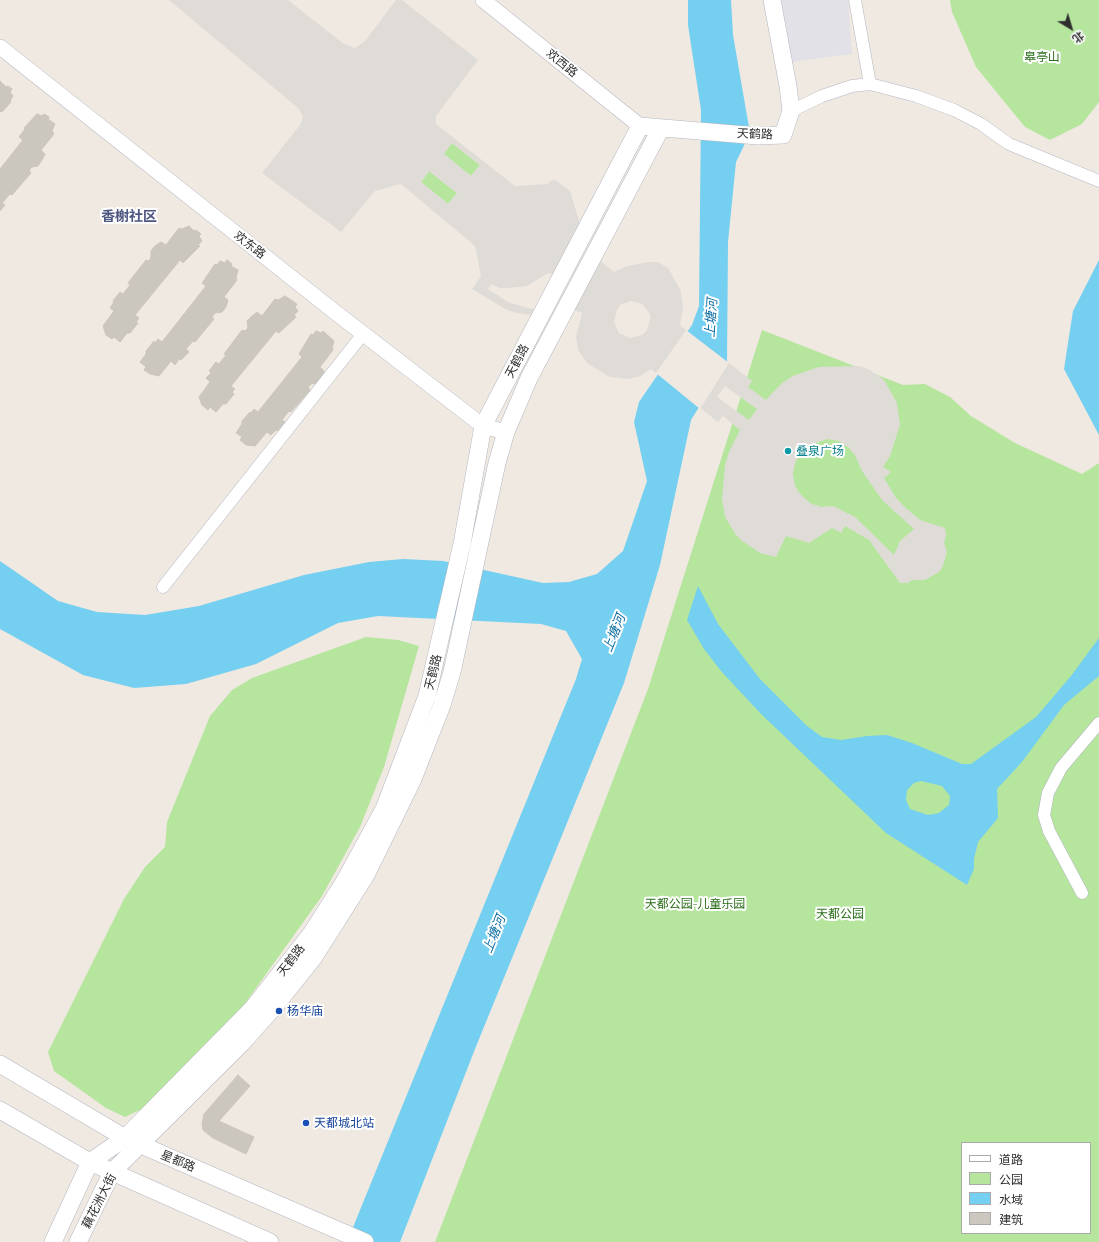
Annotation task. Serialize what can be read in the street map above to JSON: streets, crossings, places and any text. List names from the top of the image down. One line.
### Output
{"streets":{"main road":["天鹤路","星都路","藕花洲大街"],"street":["欢西路","欢东路"]},"crossings":[["欢西路","天鹤路"],["天鹤路","欢东路"],["天鹤路","星都路"],["天鹤路","藕花洲大街"],["星都路","藕花洲大街"]],"districts":["香榭社区"],"water":["上塘河"],"parks":["皋亭山","天都公园-儿童乐园","天都公园"],"places":["叠泉广场","杨华庙","天都城北站"],"legend":["道路","公园","水域","建筑"],"north":"bottom right"}
